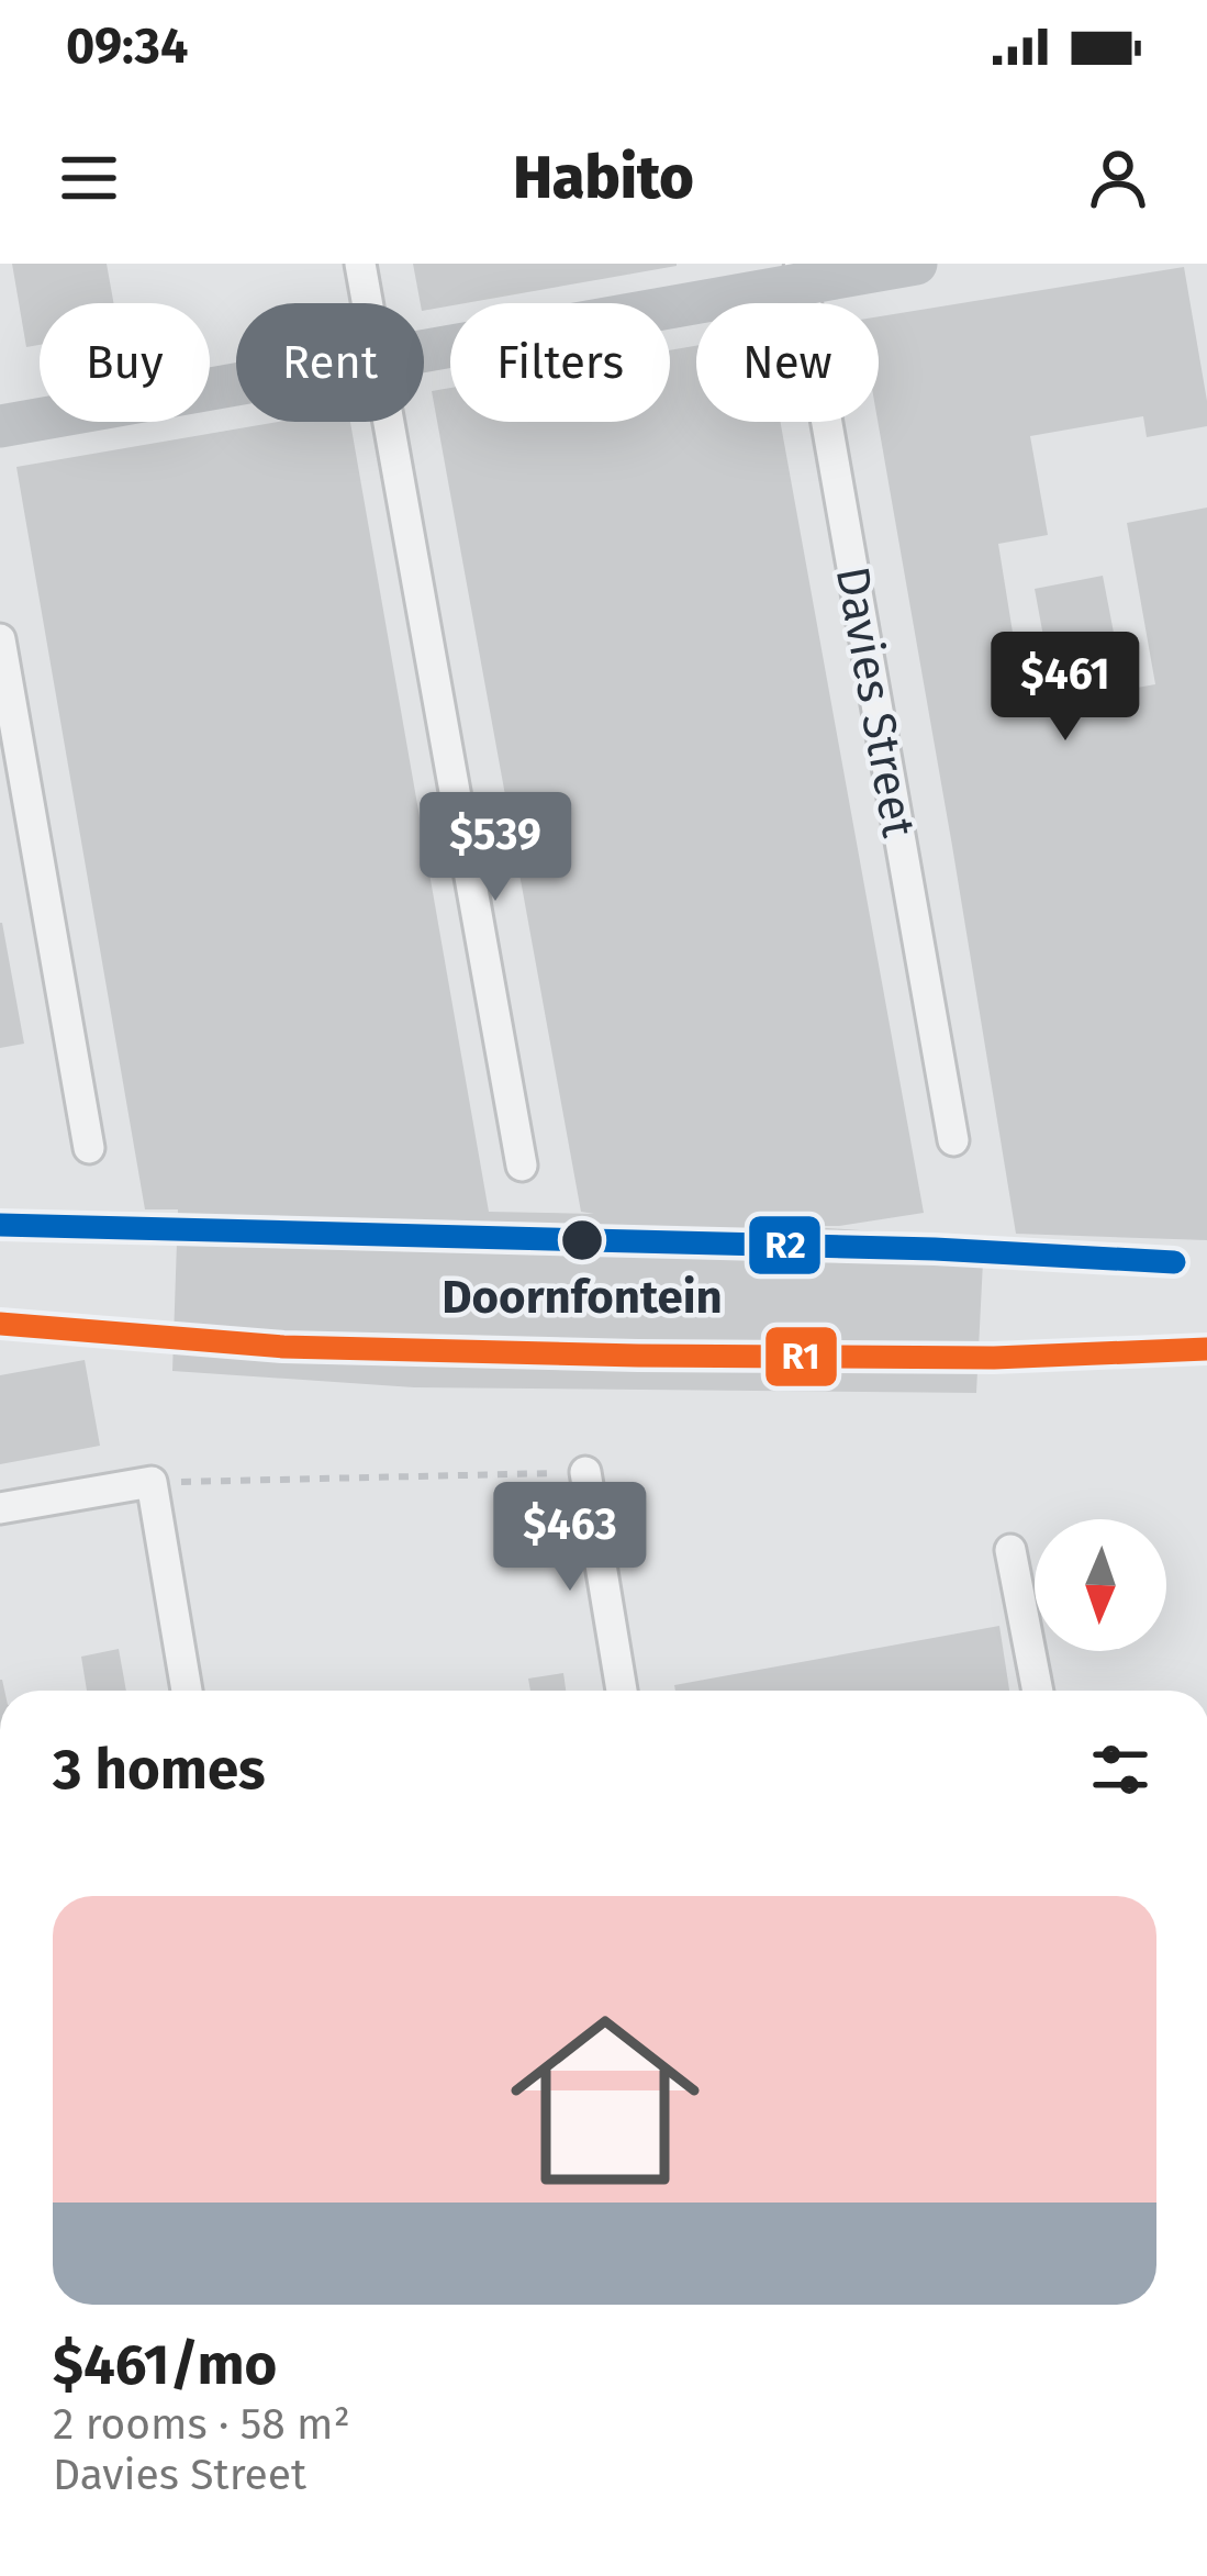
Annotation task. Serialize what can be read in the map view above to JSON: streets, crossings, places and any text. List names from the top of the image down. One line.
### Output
{"streets":{"street":["Davies Street"]},"places":["Doornfontein"],"lines":["transit line R2","transit line R1"],"north":"bottom","page":{"status":"09:34","header":"Habito","chip":["Buy","Rent","Filters","New"],"price":["$461","$539","$463"],"heading":"3 homes","list":[{"name":"$461/mo","note":"2 rooms · 58 m² · Davies Street"}]}}
